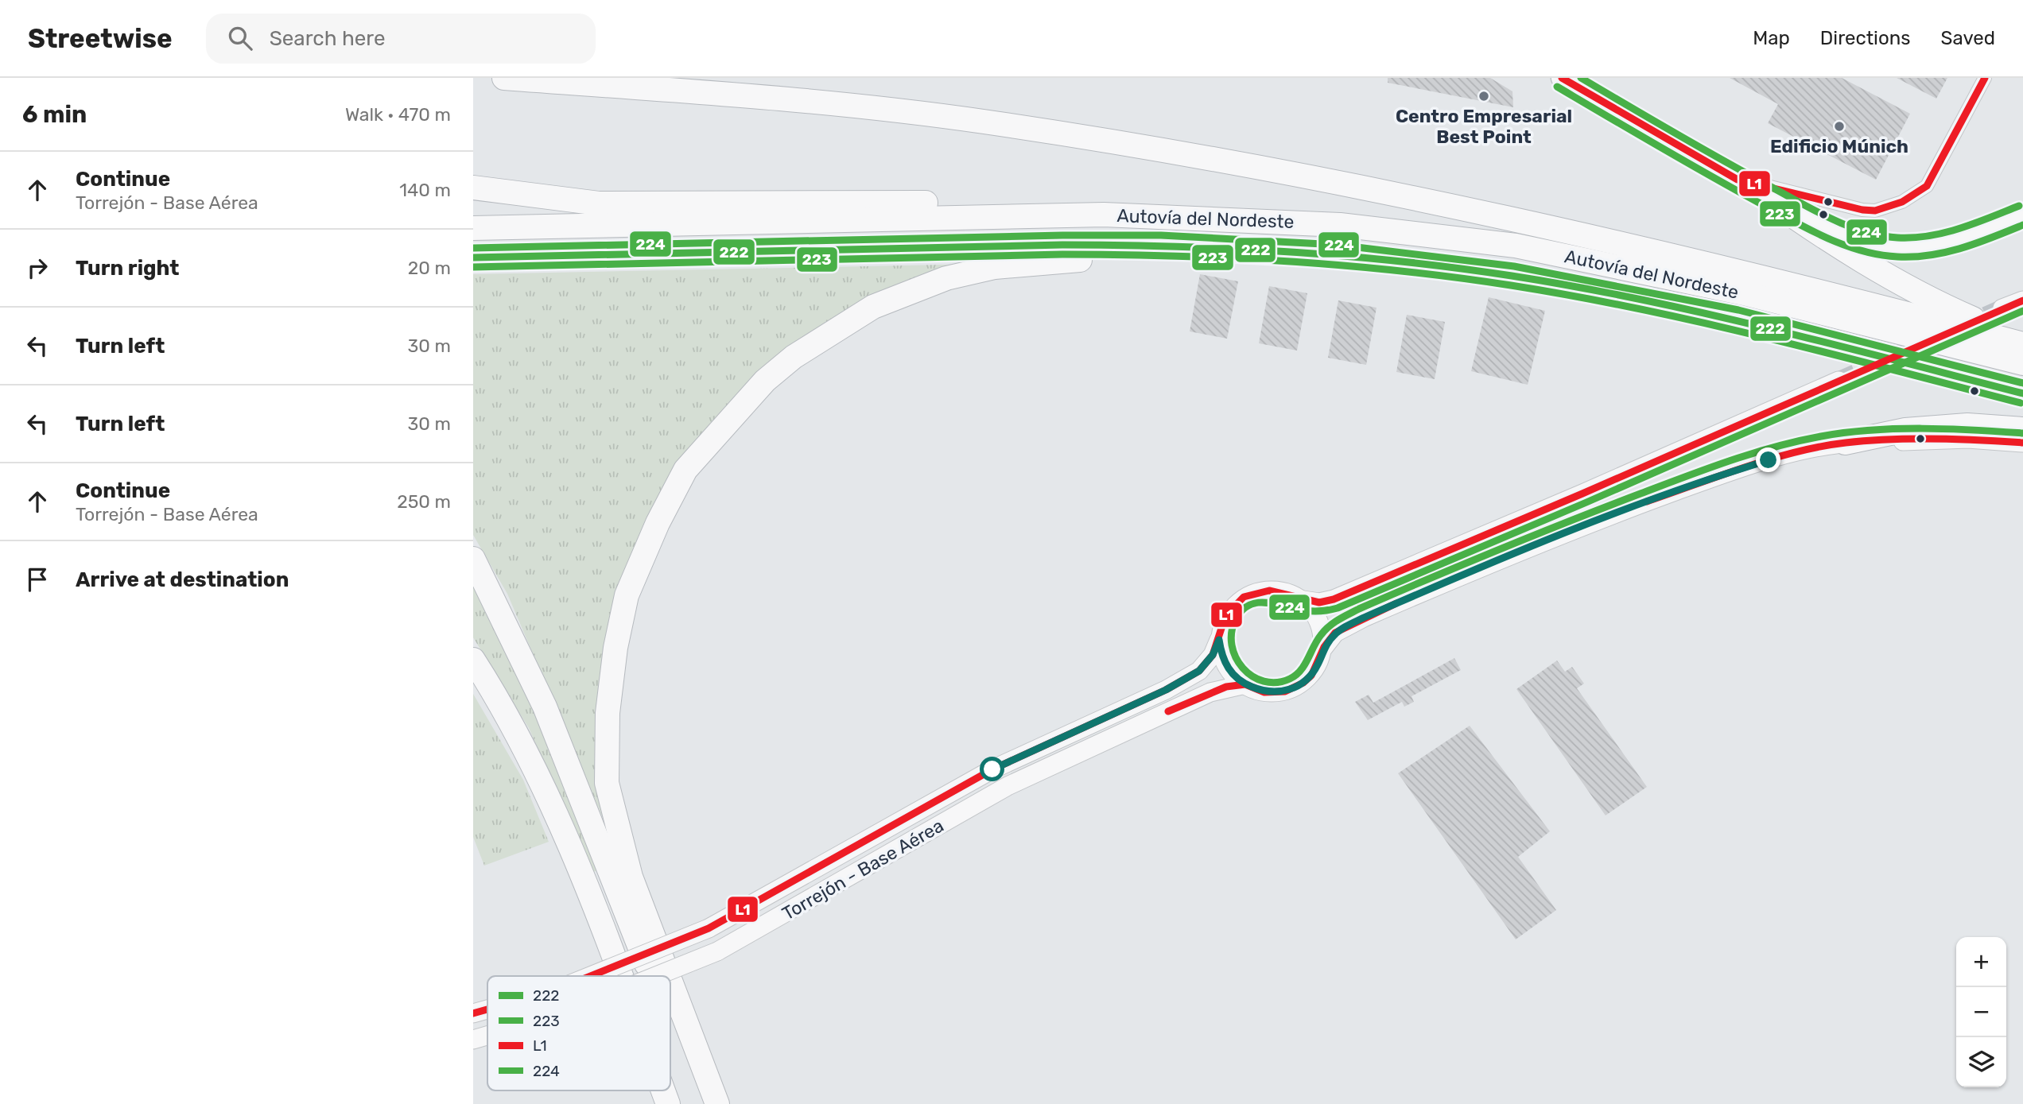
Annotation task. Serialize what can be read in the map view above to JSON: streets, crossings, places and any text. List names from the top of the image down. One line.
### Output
{"streets":{"highway":["Autovía del Nordeste"],"main road":["Torrejón - Base Aérea"]},"places":["Centro Empresarial Best Point","Edificio Múnich"],"lines":["transit line L1","transit line 224","transit line 223","transit line 222"],"legend":["222","223","L1","224"],"page":{"header":"Streetwise","search":"Search here","nav":["Map","Directions","Saved"],"heading":["6 min","Walk · 470 m"],"list":[["Continue","Torrejón - Base Aérea","140 m"],["Turn right","20 m"],["Turn left","30 m"],["Turn left","30 m"],["Continue","Torrejón - Base Aérea","250 m"],"Arrive at destination"],"map_buttons":["+","−"]}}
